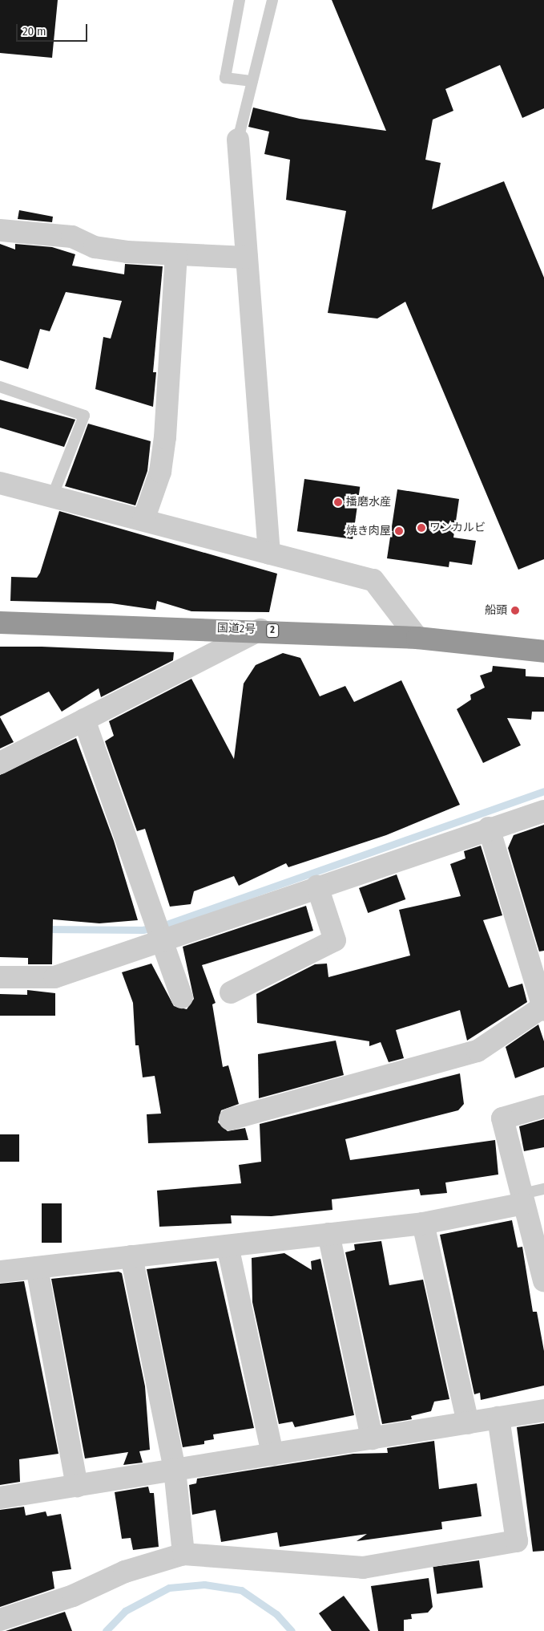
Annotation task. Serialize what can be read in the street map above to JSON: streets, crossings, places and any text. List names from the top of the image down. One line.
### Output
{"streets":{"highway":["国道2号","2"]},"places":["播磨水産","ワンカルビ","焼き肉屋","船頭"],"scale_bar":"20 m"}
